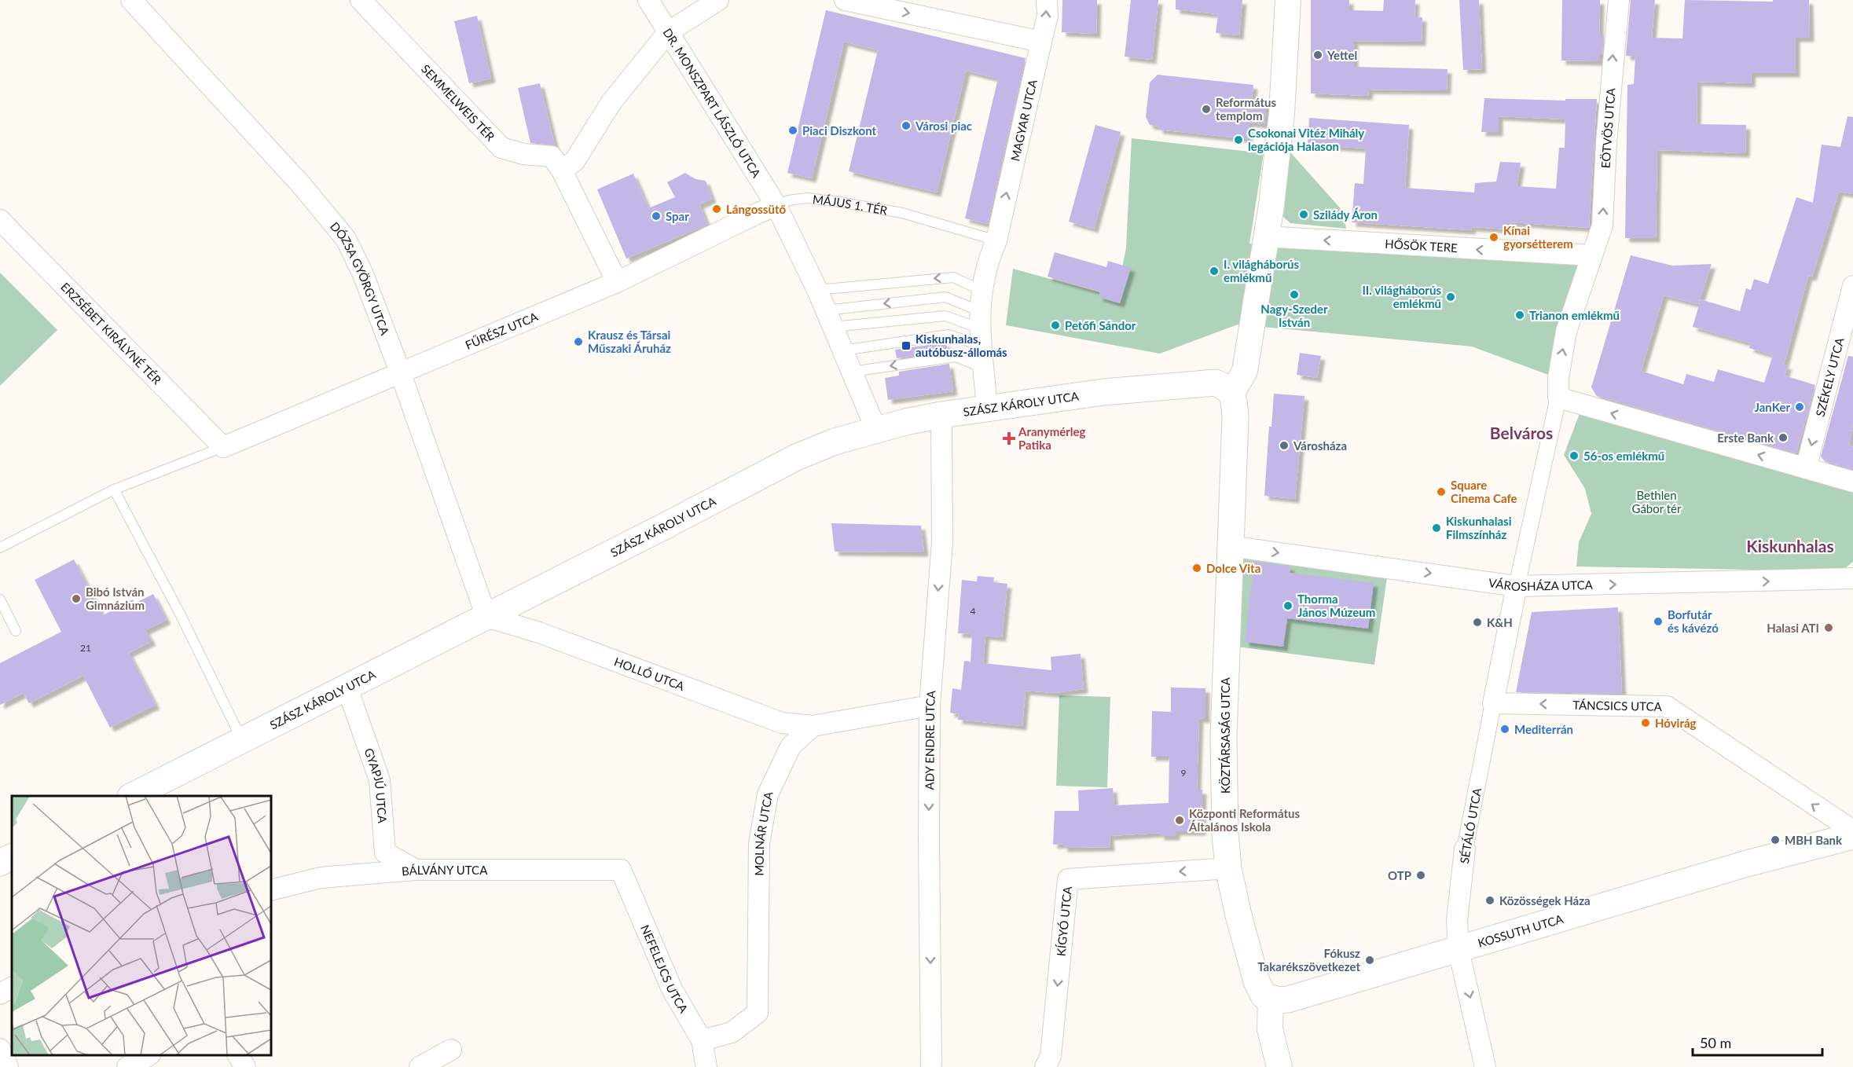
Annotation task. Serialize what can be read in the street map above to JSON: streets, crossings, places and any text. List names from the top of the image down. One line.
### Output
{"streets":{"main road":["SZÁSZ KÁROLY UTCA","KÖZTÁRSASÁG UTCA","KOSSUTH UTCA"],"street":["SEMMELWEIS TÉR","DR. MONSZPART LÁSZLÓ UTCA","MAGYAR UTCA","EÖTVÖS UTCA","HŐSÖK TERE","DÓZSA GYÖRGY UTCA","FŰRÉSZ UTCA","ERZSÉBET KIRÁLYNÉ TÉR","SZÉKELY UTCA","VÁROSHÁZA UTCA","HOLLÓ UTCA","TÁNCSICS UTCA","ADY ENDRE UTCA","GYAPJÚ UTCA","SÉTÁLÓ UTCA","MOLNÁR UTCA","BÁLVÁNY UTCA","KÍGYÓ UTCA","NEFELEJCS UTCA"],"lane":["MÁJUS 1. TÉR"]},"crossings":[["SEMMELWEIS TÉR","FŰRÉSZ UTCA"],["DR. MONSZPART LÁSZLÓ UTCA","MÁJUS 1. TÉR"],["DR. MONSZPART LÁSZLÓ UTCA","FŰRÉSZ UTCA"],["MAGYAR UTCA","MÁJUS 1. TÉR"],["EÖTVÖS UTCA","HŐSÖK TERE"],["MÁJUS 1. TÉR","FŰRÉSZ UTCA"],["DÓZSA GYÖRGY UTCA","FŰRÉSZ UTCA"],["DÓZSA GYÖRGY UTCA","SZÁSZ KÁROLY UTCA"],["DÓZSA GYÖRGY UTCA","HOLLÓ UTCA"],["FŰRÉSZ UTCA","ERZSÉBET KIRÁLYNÉ TÉR"],["SZÁSZ KÁROLY UTCA","HOLLÓ UTCA"],["SZÁSZ KÁROLY UTCA","KÖZTÁRSASÁG UTCA"],["SZÁSZ KÁROLY UTCA","ADY ENDRE UTCA"],["SZÁSZ KÁROLY UTCA","GYAPJÚ UTCA"],["VÁROSHÁZA UTCA","KÖZTÁRSASÁG UTCA"],["HOLLÓ UTCA","MOLNÁR UTCA"],["TÁNCSICS UTCA","SÉTÁLÓ UTCA"],["KÖZTÁRSASÁG UTCA","KÍGYÓ UTCA"],["KÖZTÁRSASÁG UTCA","KOSSUTH UTCA"],["GYAPJÚ UTCA","BÁLVÁNY UTCA"],["SÉTÁLÓ UTCA","KOSSUTH UTCA"],["MOLNÁR UTCA","NEFELEJCS UTCA"],["BÁLVÁNY UTCA","NEFELEJCS UTCA"]],"one_way":["MAGYAR UTCA","EÖTVÖS UTCA","HŐSÖK TERE","SZÉKELY UTCA","TÁNCSICS UTCA","ADY ENDRE UTCA"],"districts":["Belváros","Kiskunhalas"],"parks":["Bethlen Gábor tér"],"places":{"other":["Yettel","Református templom","Városi piac","Piaci Diszkont","Csokonai Vitéz Mihály legációja Halason","Lángossütő","Szilády Áron","Spar","Kínai gyorsétterem","I. világháborús emlékmű","Nagy-Szeder István","II. világháborús emlékmű","Trianon emlékmű","Petőfi Sándor","Krausz és Társai Műszaki Áruház","JanKer","Erste Bank","Városháza","56-os emlékmű","Square Cinema Cafe","Kiskunhalasi Filmszínház","Dolce Vita","Bibó István Gimnázium","Thorma János Múzeum","Borfutár és kávézó","K&H","Halasi ATI","Hóvirág","Mediterrán","Központi Református Általános Iskola","MBH Bank","OTP","Közösségek Háza","Fókusz Takarékszövetkezet"],"transit":["Kiskunhalas, autóbusz-állomás"],"health":["Aranymérleg Patika"]},"house_numbers":["4","21","9"],"scale_bar":"50 m"}
